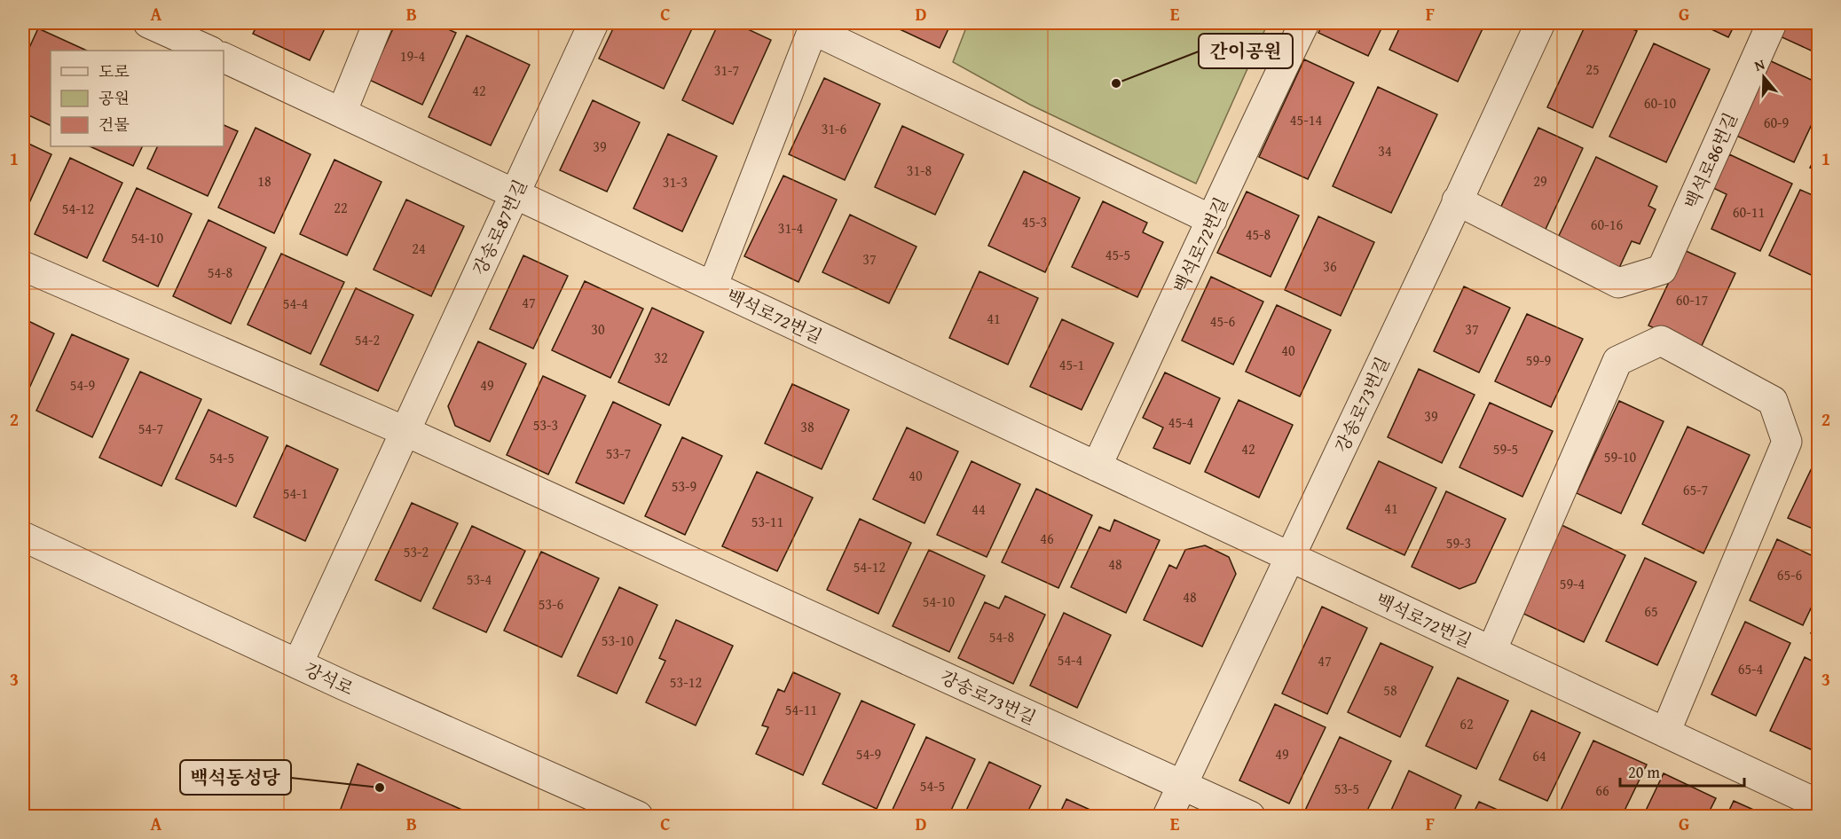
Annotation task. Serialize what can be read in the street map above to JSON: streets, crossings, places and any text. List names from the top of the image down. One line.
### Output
{"streets":{"street":["백석로86번길","강송로87번길","백석로72번길","강송로73번길","강석로"]},"crossings":[["백석로86번길","강송로73번길"],["강송로87번길","백석로72번길"],["강송로87번길","강송로73번길"],["강송로87번길","강석로"],["백석로72번길","강송로73번길"]],"places":["간이공원","백석동성당"],"house_numbers":["19-4","25","31-7","42","60-10","45-14","60-9","31-6","39","34","31-8","18","29","31-3","22","54-12","60-11","45-3","60-16","31-4","45-8","54-10","24","45-5","37","36","54-8","60-17","47","54-4","41","45-6","30","37","54-2","40","32","59-9","45-1","54-9","49","39","45-4","53-3","38","54-7","42","59-5","53-7","59-10","54-5","40","53-9","65-7","54-1","41","44","53-11","46","59-3","53-2","48","54-12","65-6","53-4","59-4","48","54-10","53-6","65","54-8","53-10","54-4","47","65-4","53-12","58","54-11","62","54-9","49","64","54-5","53-5","66"],"legend":["도로","공원","건물"],"scale_bar":"20 m","north":"top","grid":{"columns":["A","B","C","D","E","F","G"],"rows":["1","2","3"]}}
